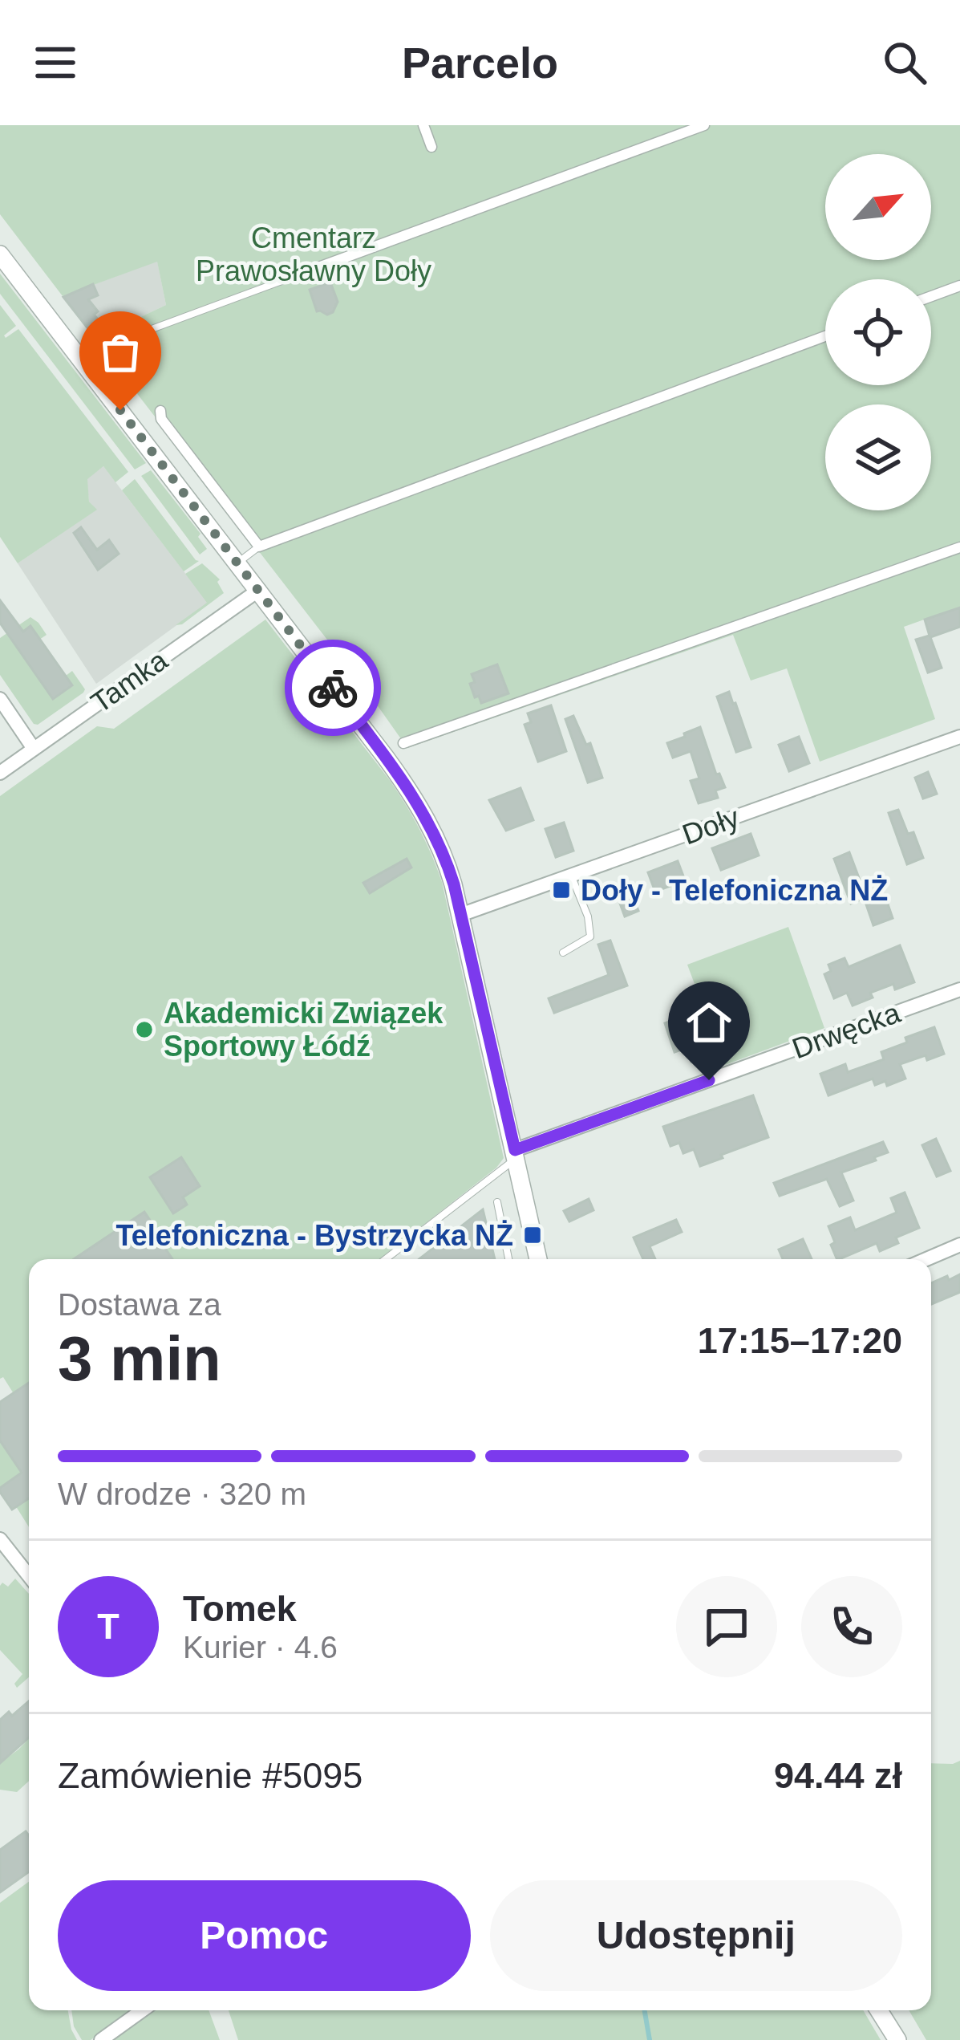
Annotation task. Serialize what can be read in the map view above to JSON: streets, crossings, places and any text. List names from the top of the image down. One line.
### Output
{"streets":{"street":["Tamka","Doły","Drwęcka"]},"parks":["Cmentarz Prawosławny Doły"],"places":{"transit":["Doły - Telefoniczna NŻ","Telefoniczna - Bystrzycka NŻ"],"other":["Akademicki Związek Sportowy Łódź"]},"north":"top right","page":{"header":"Parcelo","heading":["3 min","Dostawa za","17:15–17:20"],"panel":["Tomek","Kurier · 4.6","Zamówienie #5095","94.44 zł"],"bar":"W drodze · 320 m","round":"T","buttons":["Pomoc","Udostępnij"]}}
